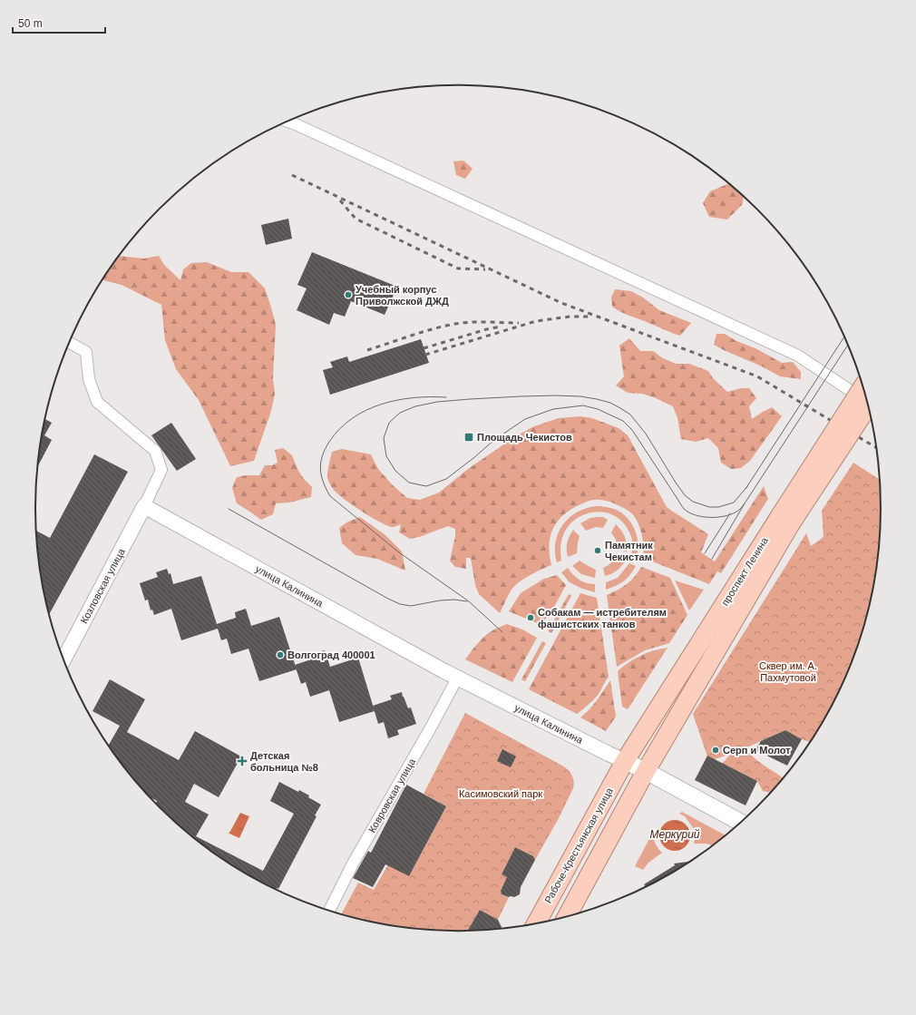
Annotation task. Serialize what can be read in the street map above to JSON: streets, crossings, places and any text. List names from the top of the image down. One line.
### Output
{"streets":{"main road":["проспект Ленина","Рабоче-Крестьянская улица"],"street":["Козловская улица","улица Калинина","Ковровская улица"]},"crossings":[["проспект Ленина","улица Калинина"],["проспект Ленина","Рабоче-Крестьянская улица"],["Козловская улица","улица Калинина"],["улица Калинина","Ковровская улица"],["улица Калинина","Рабоче-Крестьянская улица"]],"water":["Меркурий"],"parks":["Сквер им. А. Пахмутовой","Касимовский парк"],"places":{"other":["Учебный корпус Приволжской ДЖД","Памятник Чекистам","Собакам — истребителям фашистских танков","Волгоград 400001","Серп и Молот"],"transit":["Площадь Чекистов"],"health":["Детская больница №8"]},"scale_bar":"50 m"}
